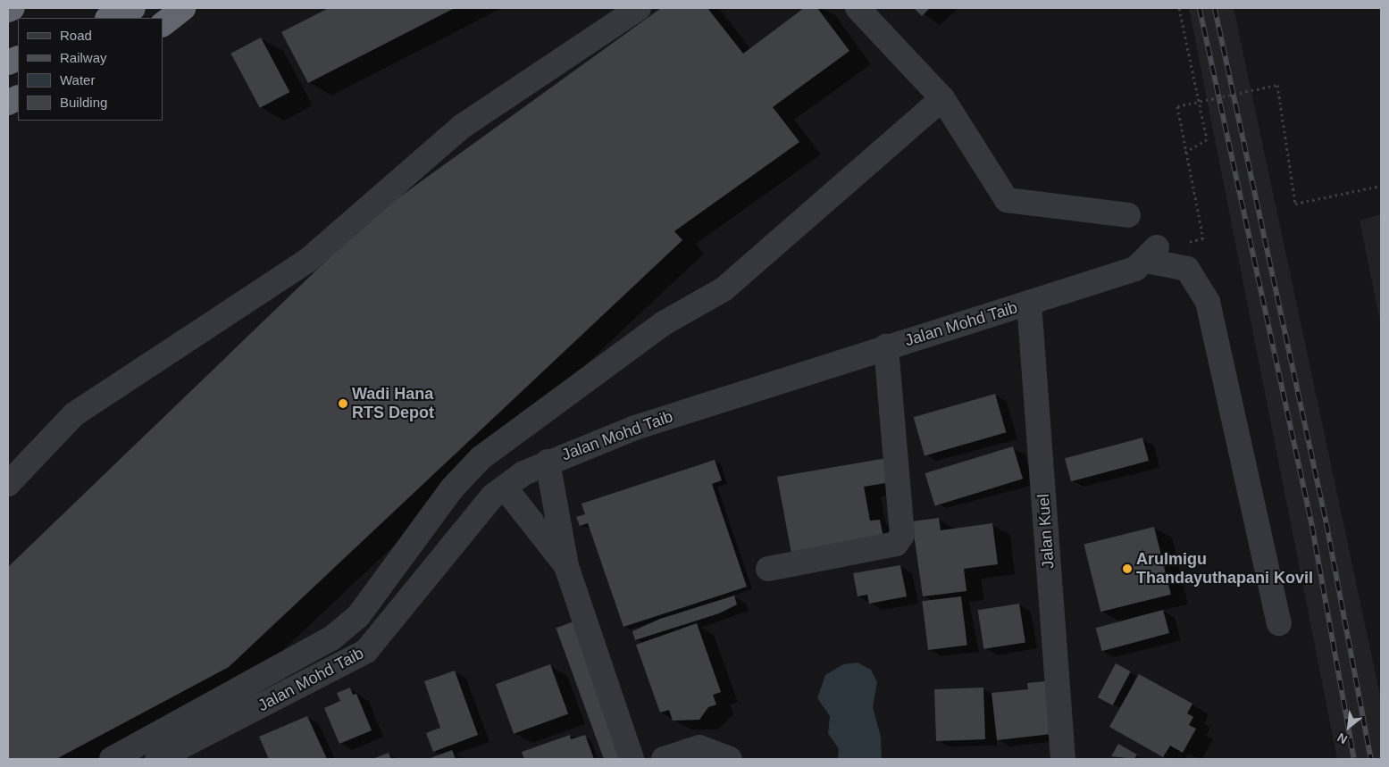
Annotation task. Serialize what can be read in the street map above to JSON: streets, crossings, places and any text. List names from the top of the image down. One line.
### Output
{"streets":{"street":["Jalan Mohd Taib","Jalan Kuel"]},"crossings":[["Jalan Mohd Taib","Jalan Kuel"]],"places":["Wadi Hana RTS Depot","Arulmigu Thandayuthapani Kovil"],"legend":["Road","Railway","Water","Building"],"north":"bottom left"}
